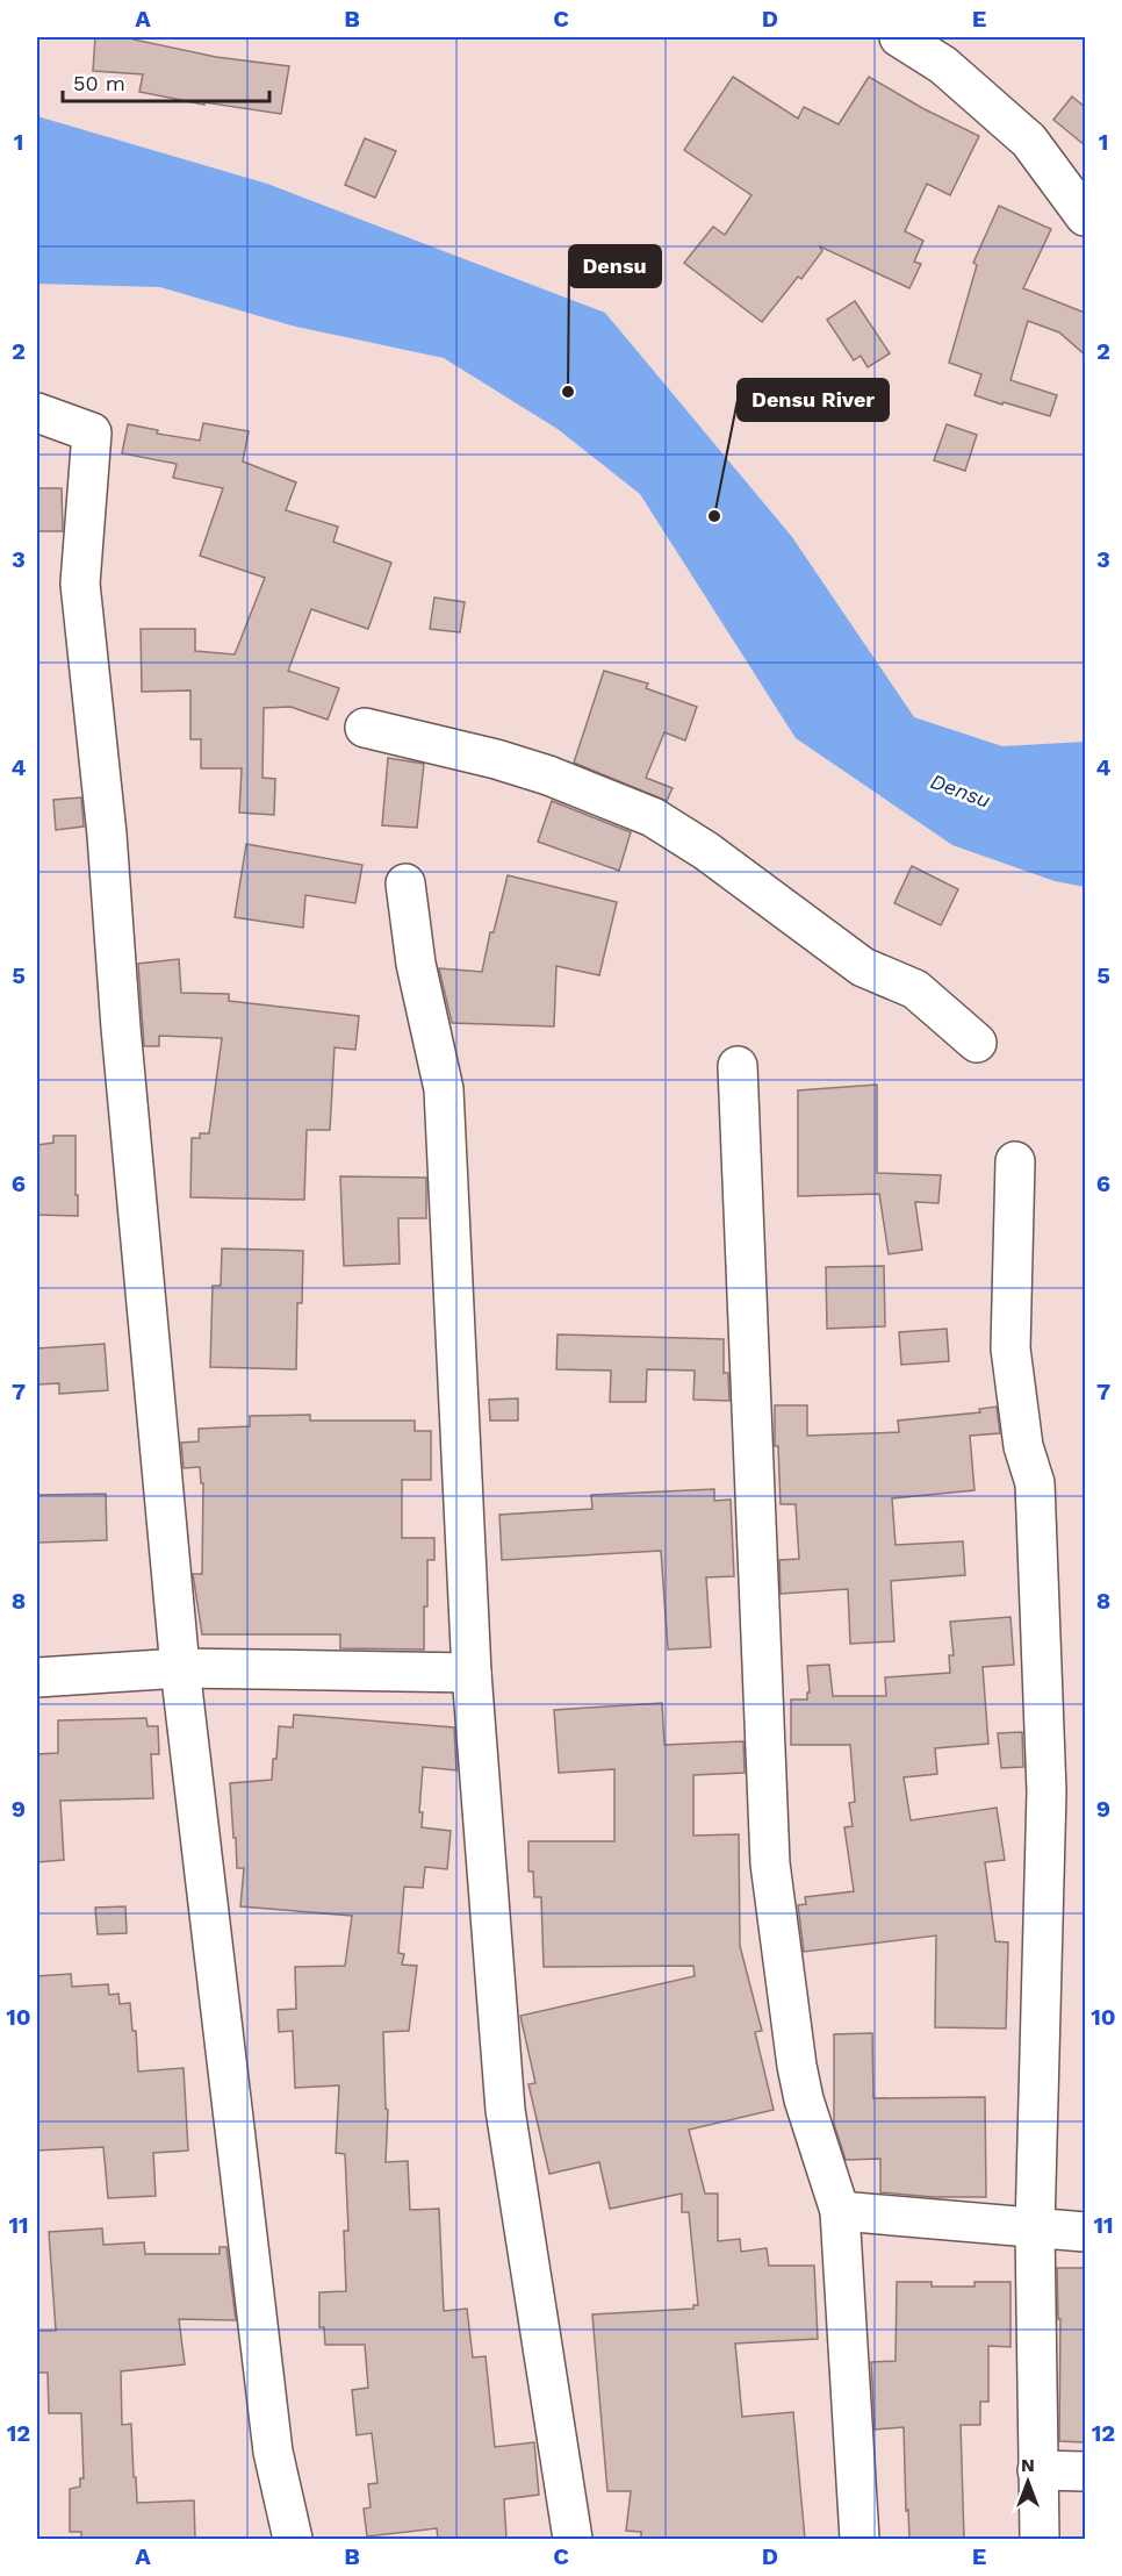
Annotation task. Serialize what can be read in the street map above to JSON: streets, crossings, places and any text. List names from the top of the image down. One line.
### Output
{"water":["Densu"],"places":["Densu","Densu River"],"scale_bar":"50 m","north":"top","grid":{"columns":["A","B","C","D","E"],"rows":["1","2","3","4","5","6","7","8","9","10","11","12"]}}
